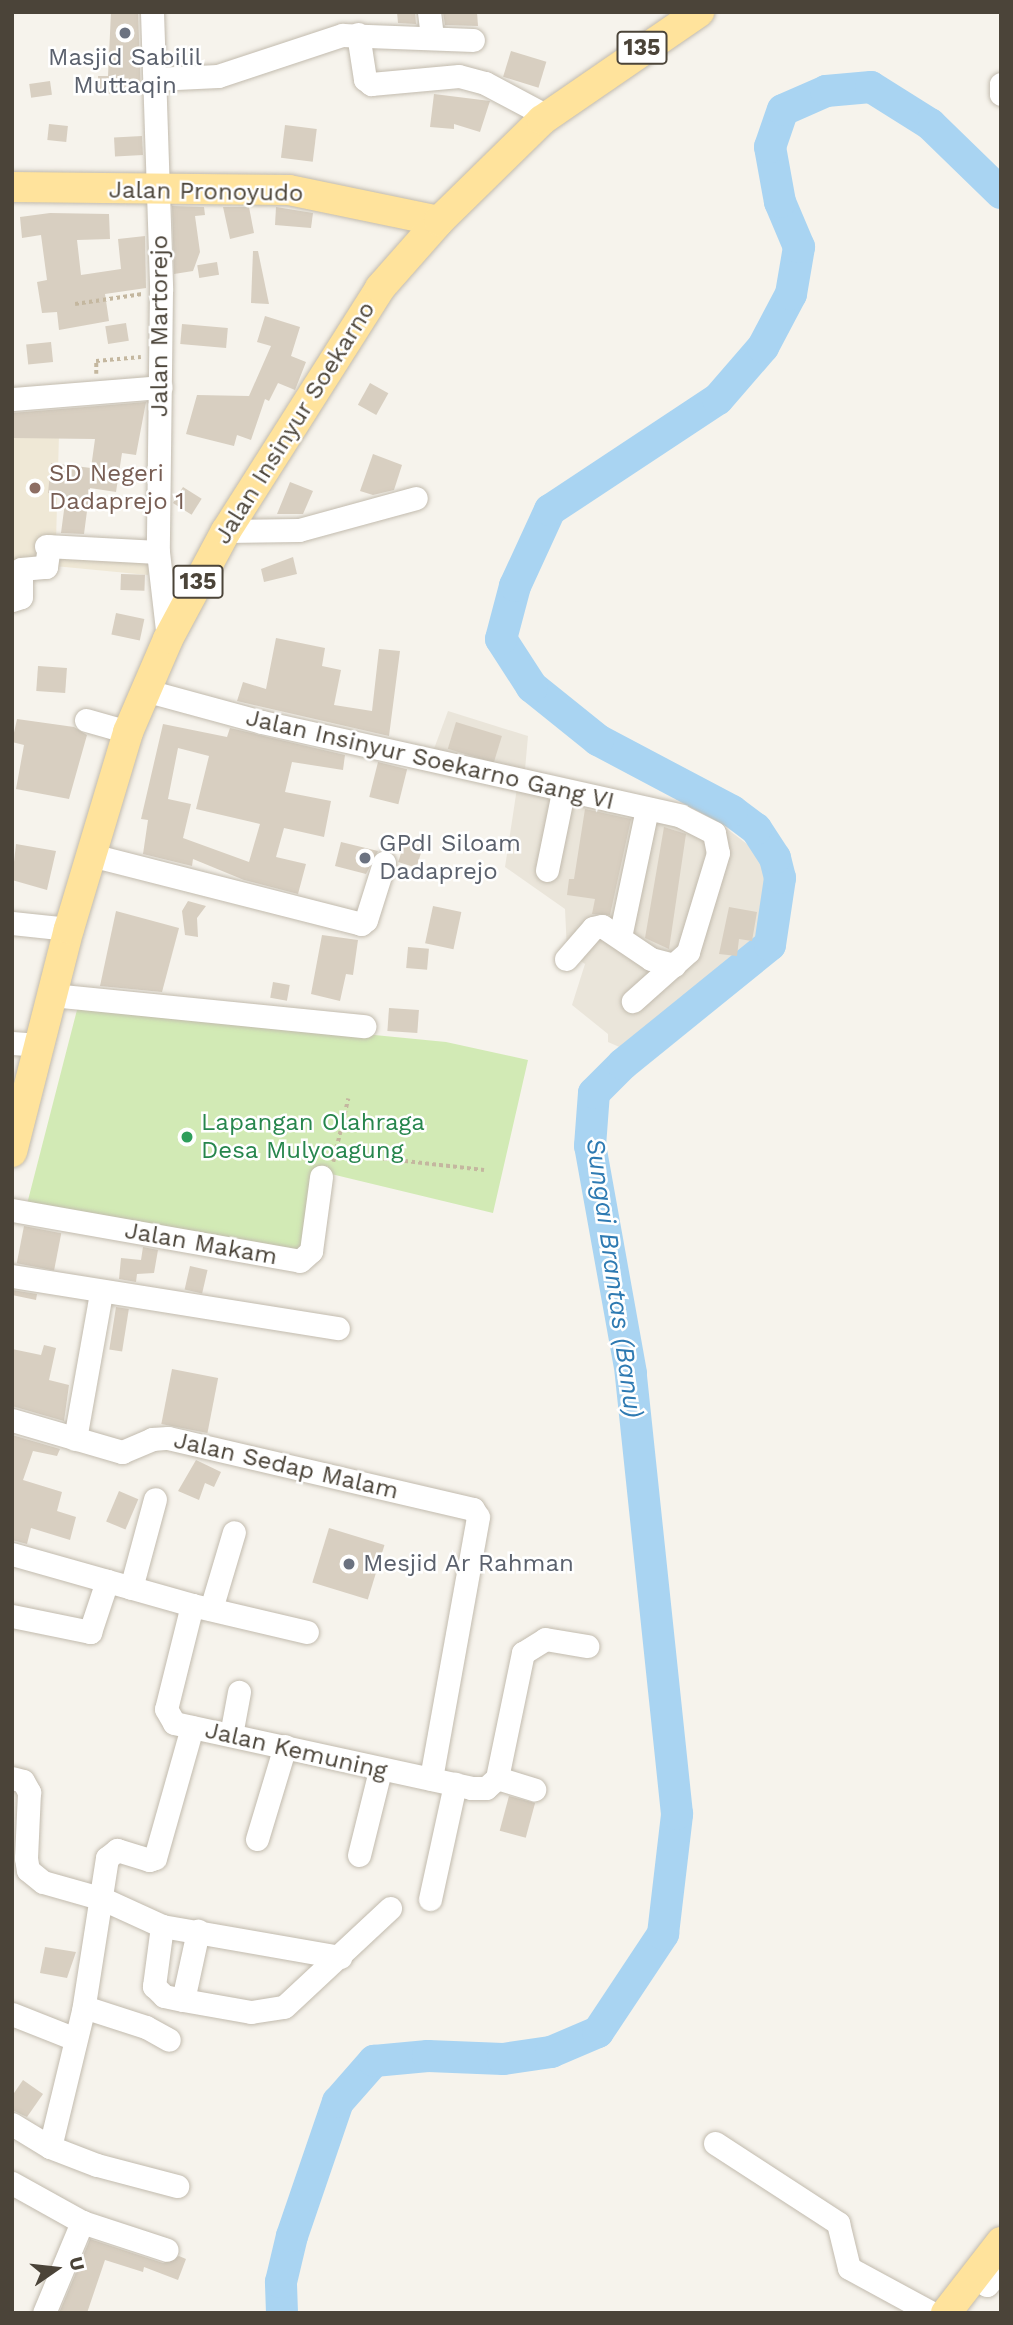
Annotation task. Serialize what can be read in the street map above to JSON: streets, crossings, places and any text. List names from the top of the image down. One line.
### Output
{"streets":{"main road":["135","Jalan Pronoyudo","Jalan Insinyur Soekarno"],"street":["Jalan Martorejo","Jalan Insinyur Soekarno Gang VI","Jalan Makam","Jalan Sedap Malam","Jalan Kemuning"]},"crossings":[["Jalan Pronoyudo","Jalan Martorejo"],["Jalan Pronoyudo","Jalan Insinyur Soekarno"],["Jalan Martorejo","Jalan Insinyur Soekarno"],["Jalan Insinyur Soekarno","Jalan Insinyur Soekarno Gang VI"],["Jalan Sedap Malam","Jalan Kemuning"]],"water":["Sungai Brantas (Banu)"],"places":["Masjid Sabilil Muttaqin","SD Negeri Dadaprejo 1","GPdI Siloam Dadaprejo","Lapangan Olahraga Desa Mulyoagung","Mesjid Ar Rahman"],"north":"right"}
